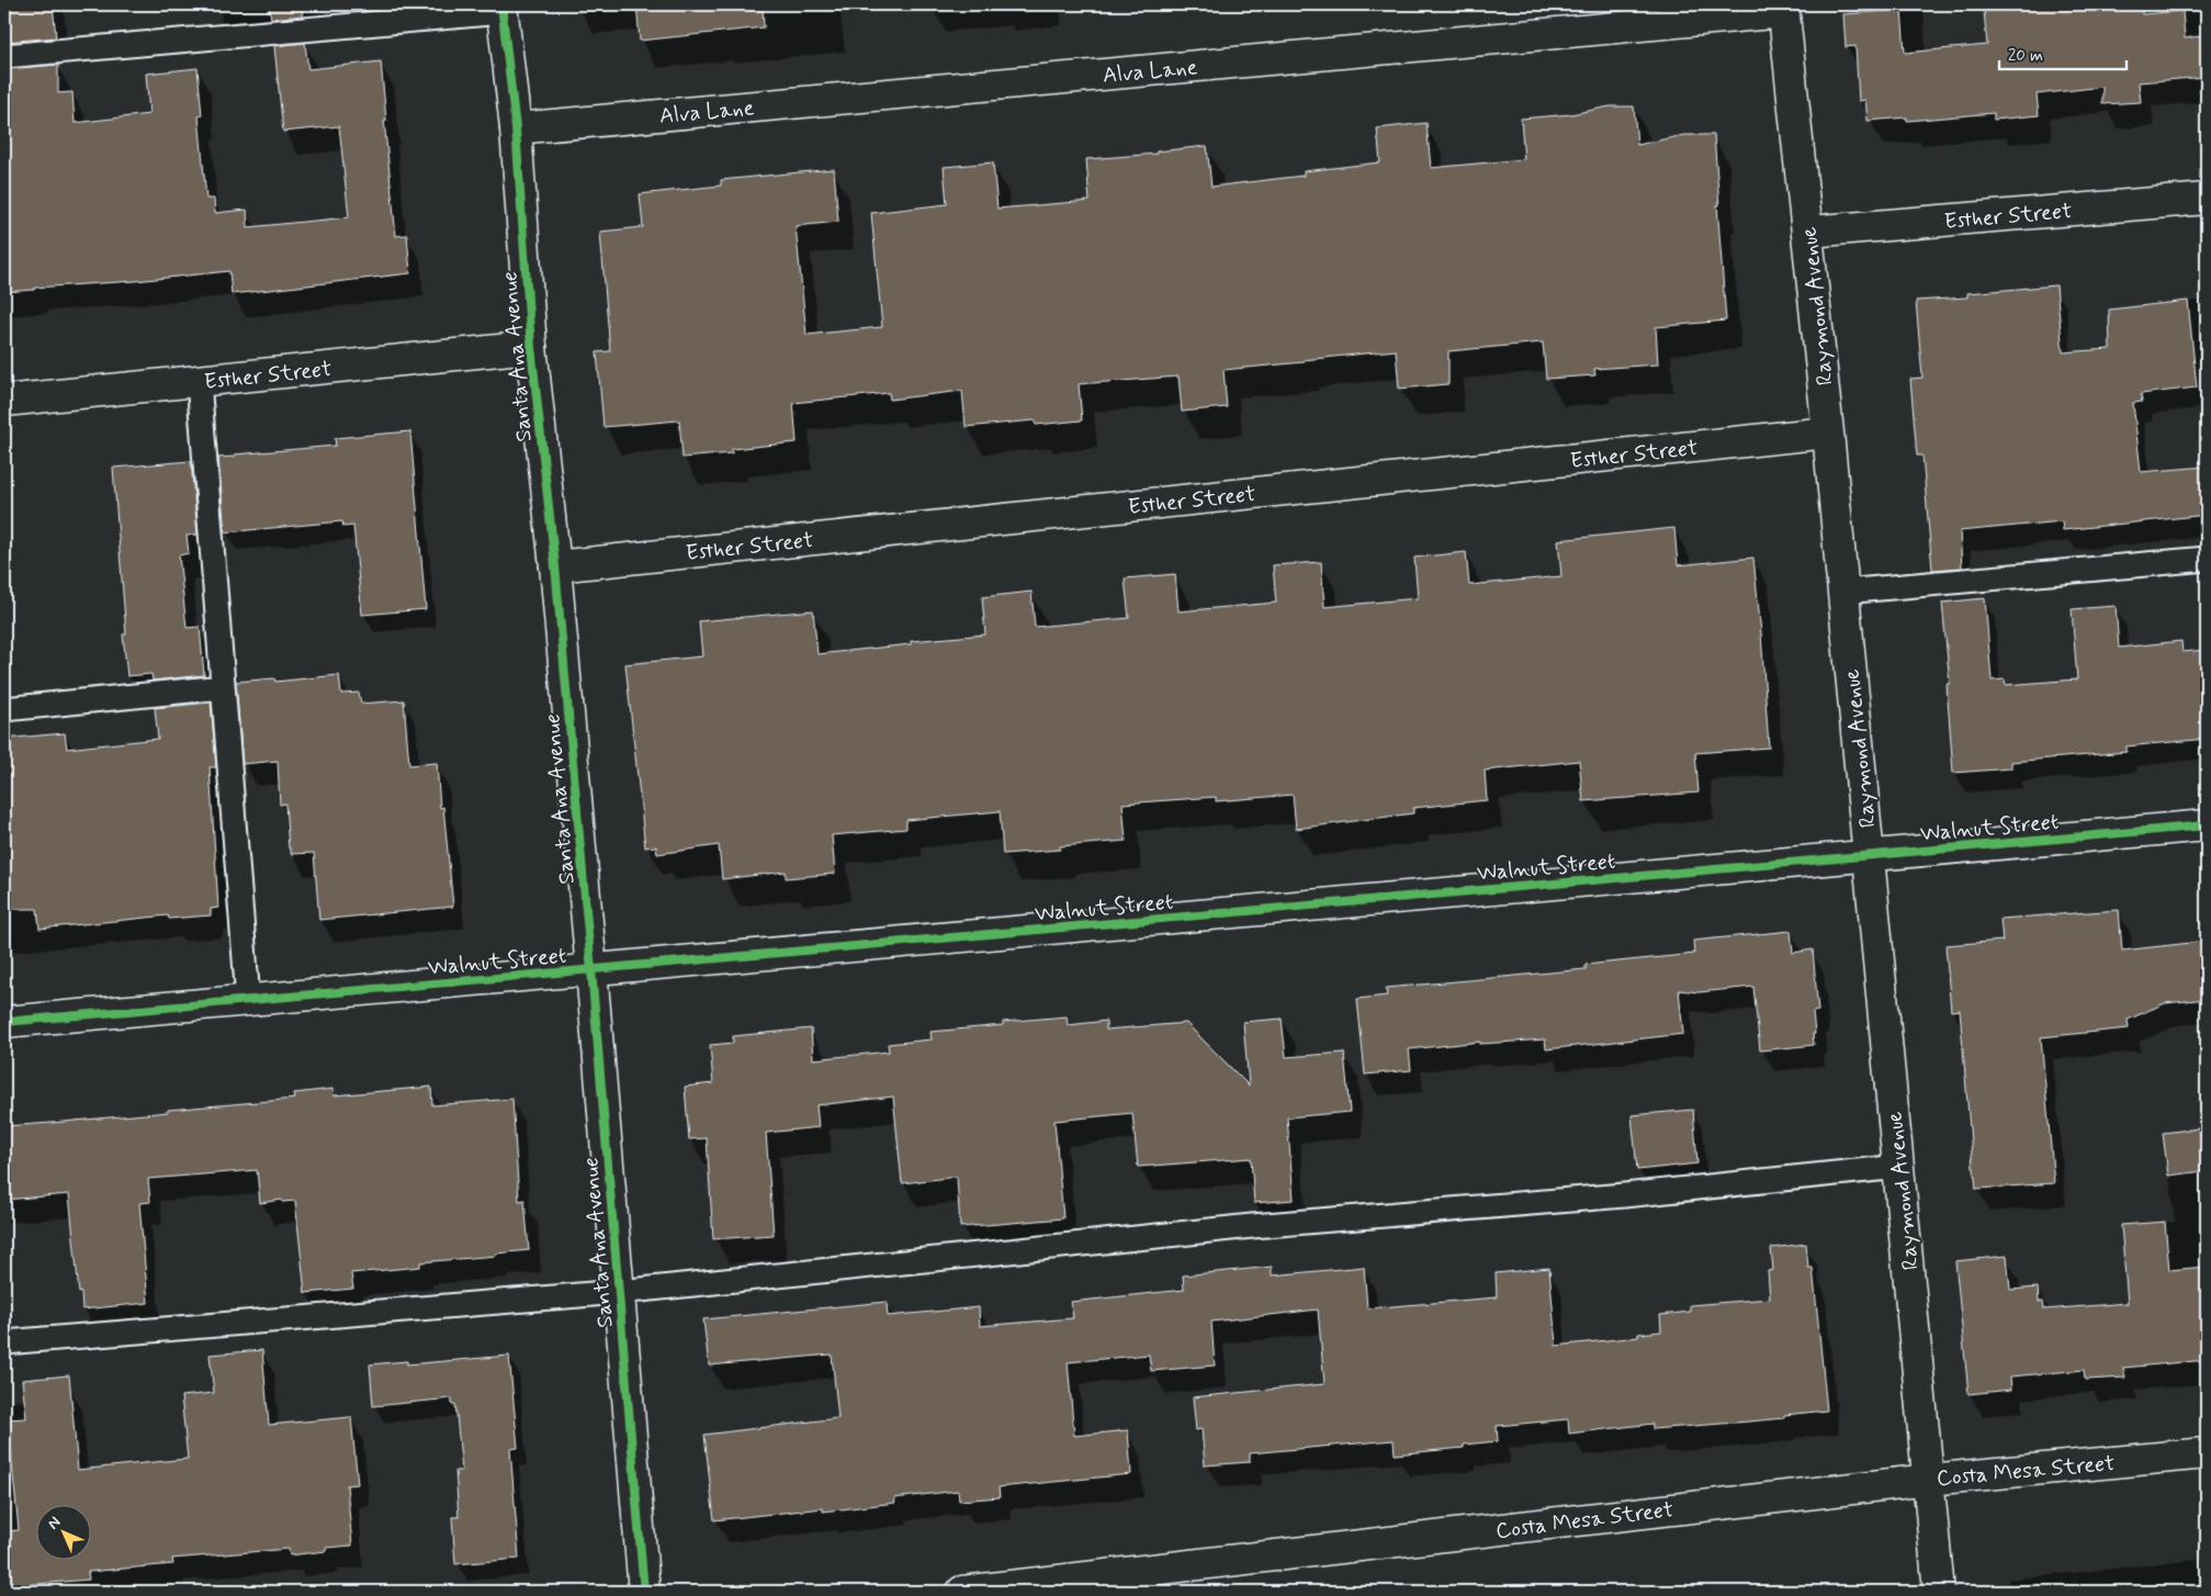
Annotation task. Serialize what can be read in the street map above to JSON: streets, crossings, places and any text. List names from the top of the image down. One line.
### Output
{"streets":{"street":["Alva Lane","Esther Street","Raymond Avenue","Santa Ana Avenue","Walnut Street","Costa Mesa Street"]},"crossings":[["Alva Lane","Raymond Avenue"],["Alva Lane","Santa Ana Avenue"],["Esther Street","Raymond Avenue"],["Esther Street","Santa Ana Avenue"],["Raymond Avenue","Walnut Street"],["Raymond Avenue","Costa Mesa Street"],["Santa Ana Avenue","Walnut Street"]],"scale_bar":"20 m","north":"top left"}
